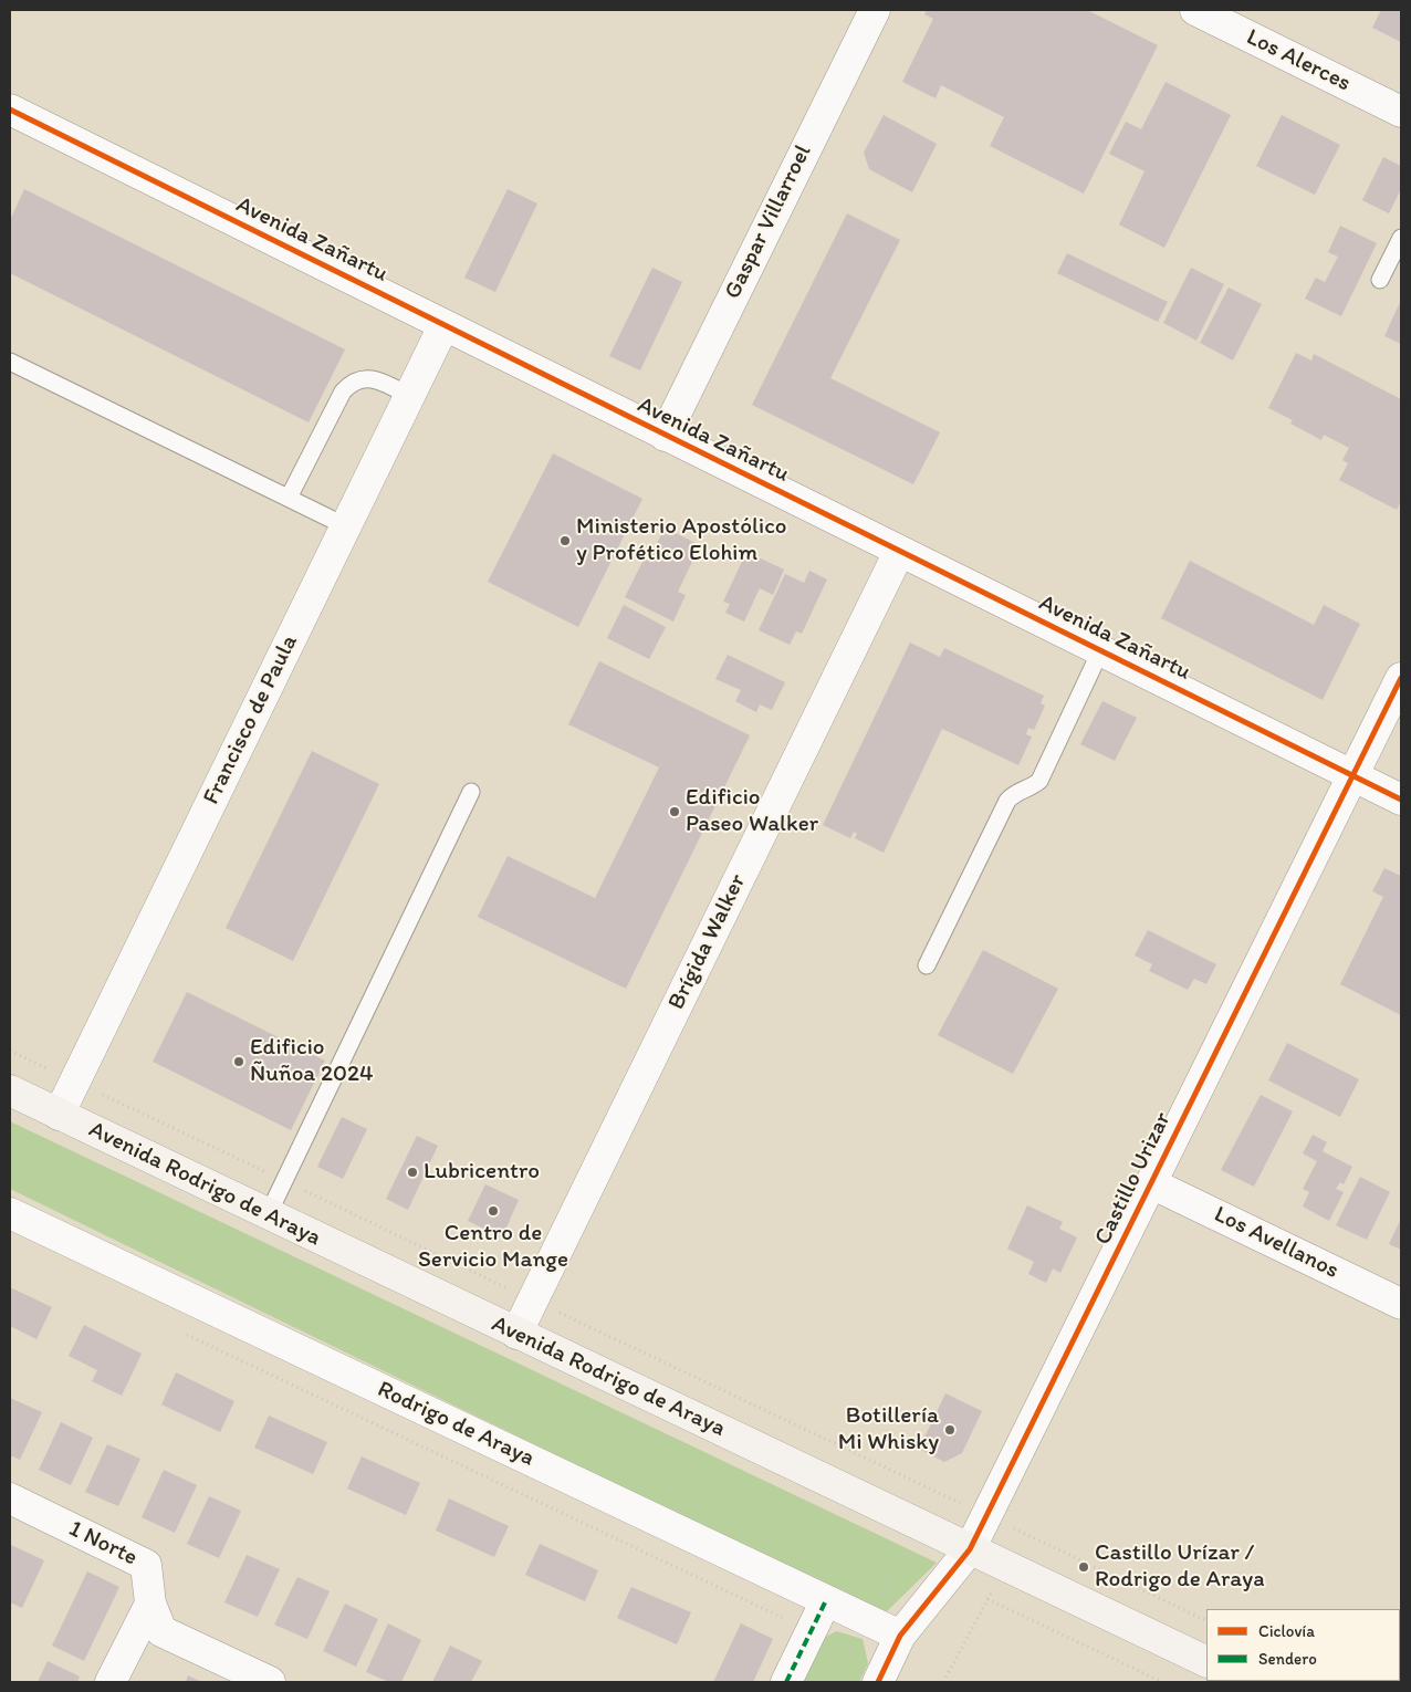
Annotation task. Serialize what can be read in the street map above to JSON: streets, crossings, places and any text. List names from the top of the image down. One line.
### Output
{"streets":{"main road":["Avenida Rodrigo de Araya"],"street":["Los Alerces","Gaspar Villarroel","Avenida Zañartu","Francisco de Paula","Brígida Walker","Castillo Urizar","Los Avellanos","Rodrigo de Araya","1 Norte"]},"crossings":[["Gaspar Villarroel","Avenida Zañartu"],["Avenida Zañartu","Francisco de Paula"],["Avenida Zañartu","Brígida Walker"],["Avenida Zañartu","Castillo Urizar"],["Francisco de Paula","Avenida Rodrigo de Araya"],["Brígida Walker","Avenida Rodrigo de Araya"],["Castillo Urizar","Avenida Rodrigo de Araya"],["Castillo Urizar","Los Avellanos"],["Castillo Urizar","Rodrigo de Araya"]],"places":["Ministerio Apostólico y Profético Elohim","Edificio Paseo Walker","Edificio Ñuñoa 2024","Lubricentro","Centro de Servicio Mange","Botillería Mi Whisky","Castillo Urízar / Rodrigo de Araya"],"legend":["Ciclovía","Sendero"]}
